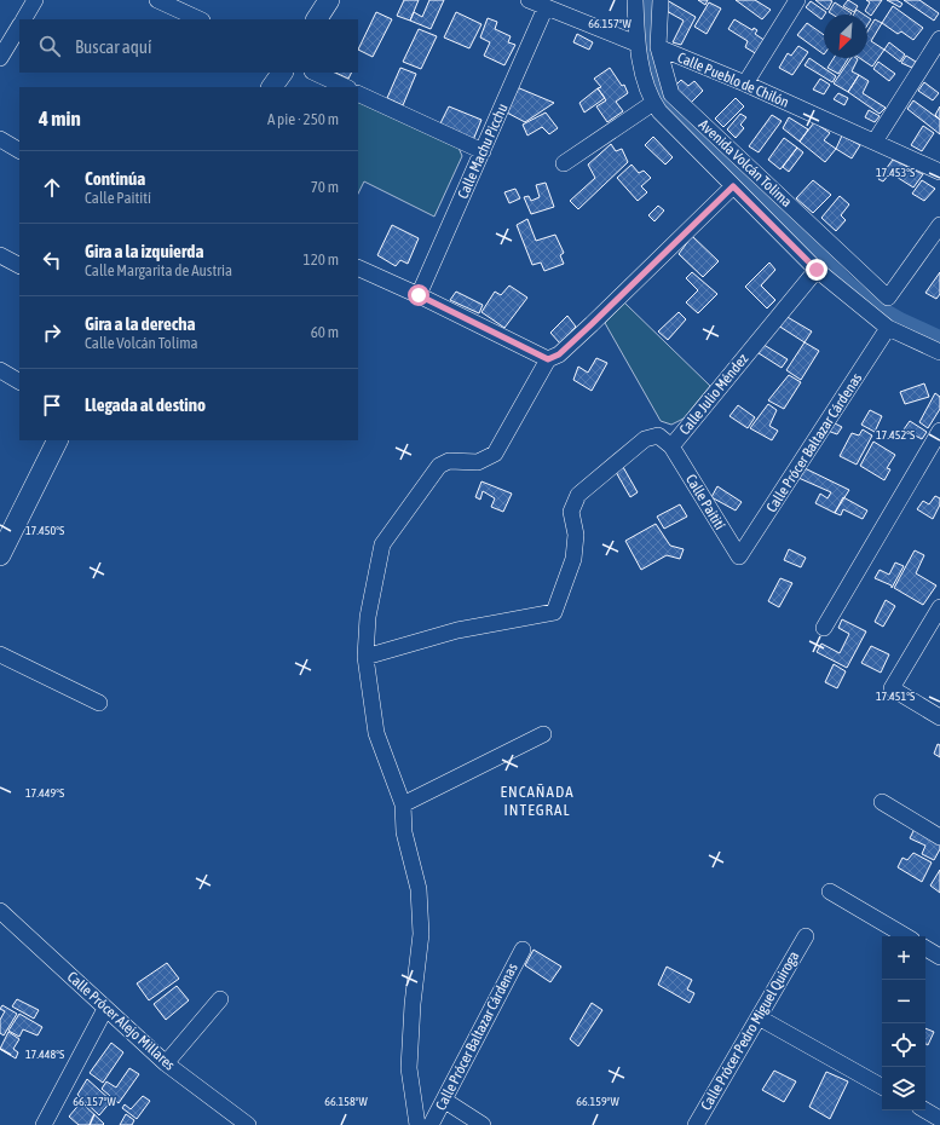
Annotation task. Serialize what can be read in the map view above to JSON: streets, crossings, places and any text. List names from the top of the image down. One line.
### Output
{"streets":{"street":["Calle Pueblo de Chilón","Calle Machu Picchu","Avenida Volcán Tolima","Calle Julio Méndez","Calle Prócer Baltazar Cárdenas","Calle Paitití","Calle Prócer Alejo Millares","Calle Prócer Pedro Miguel Quiroga"]},"crossings":[["Calle Pueblo de Chilón","Avenida Volcán Tolima"],["Calle Julio Méndez","Calle Paitití"],["Calle Prócer Baltazar Cárdenas","Calle Paitití"]],"districts":["ENCAÑADA INTEGRAL"],"north":"bottom left","page":{"search":"Buscar aquí","heading":["4 min","A pie · 250 m"],"list":[["Continúa","Calle Paitití","70 m"],["Gira a la izquierda","Calle Margarita de Austria","120 m"],["Gira a la derecha","Calle Volcán Tolima","60 m"],"Llegada al destino"],"map_buttons":["+","−"]},"coordinates":["66.157°W","17.453°S","17.452°S","17.450°S","17.451°S","17.449°S","17.448°S","66.158°W","66.159°W"]}
